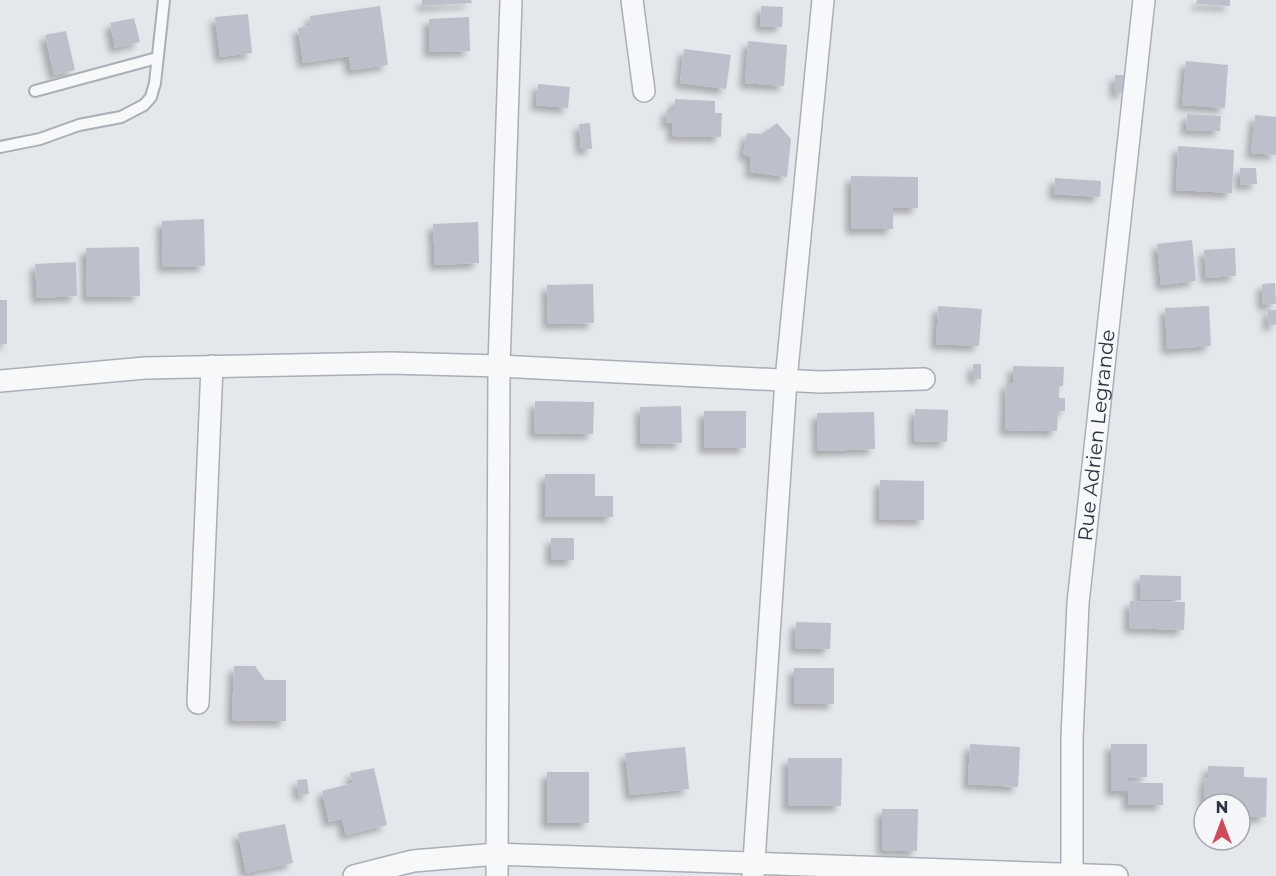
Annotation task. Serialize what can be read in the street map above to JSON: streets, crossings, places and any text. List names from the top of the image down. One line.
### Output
{"streets":{"street":["Rue Adrien Legrande"]},"north":"top"}
